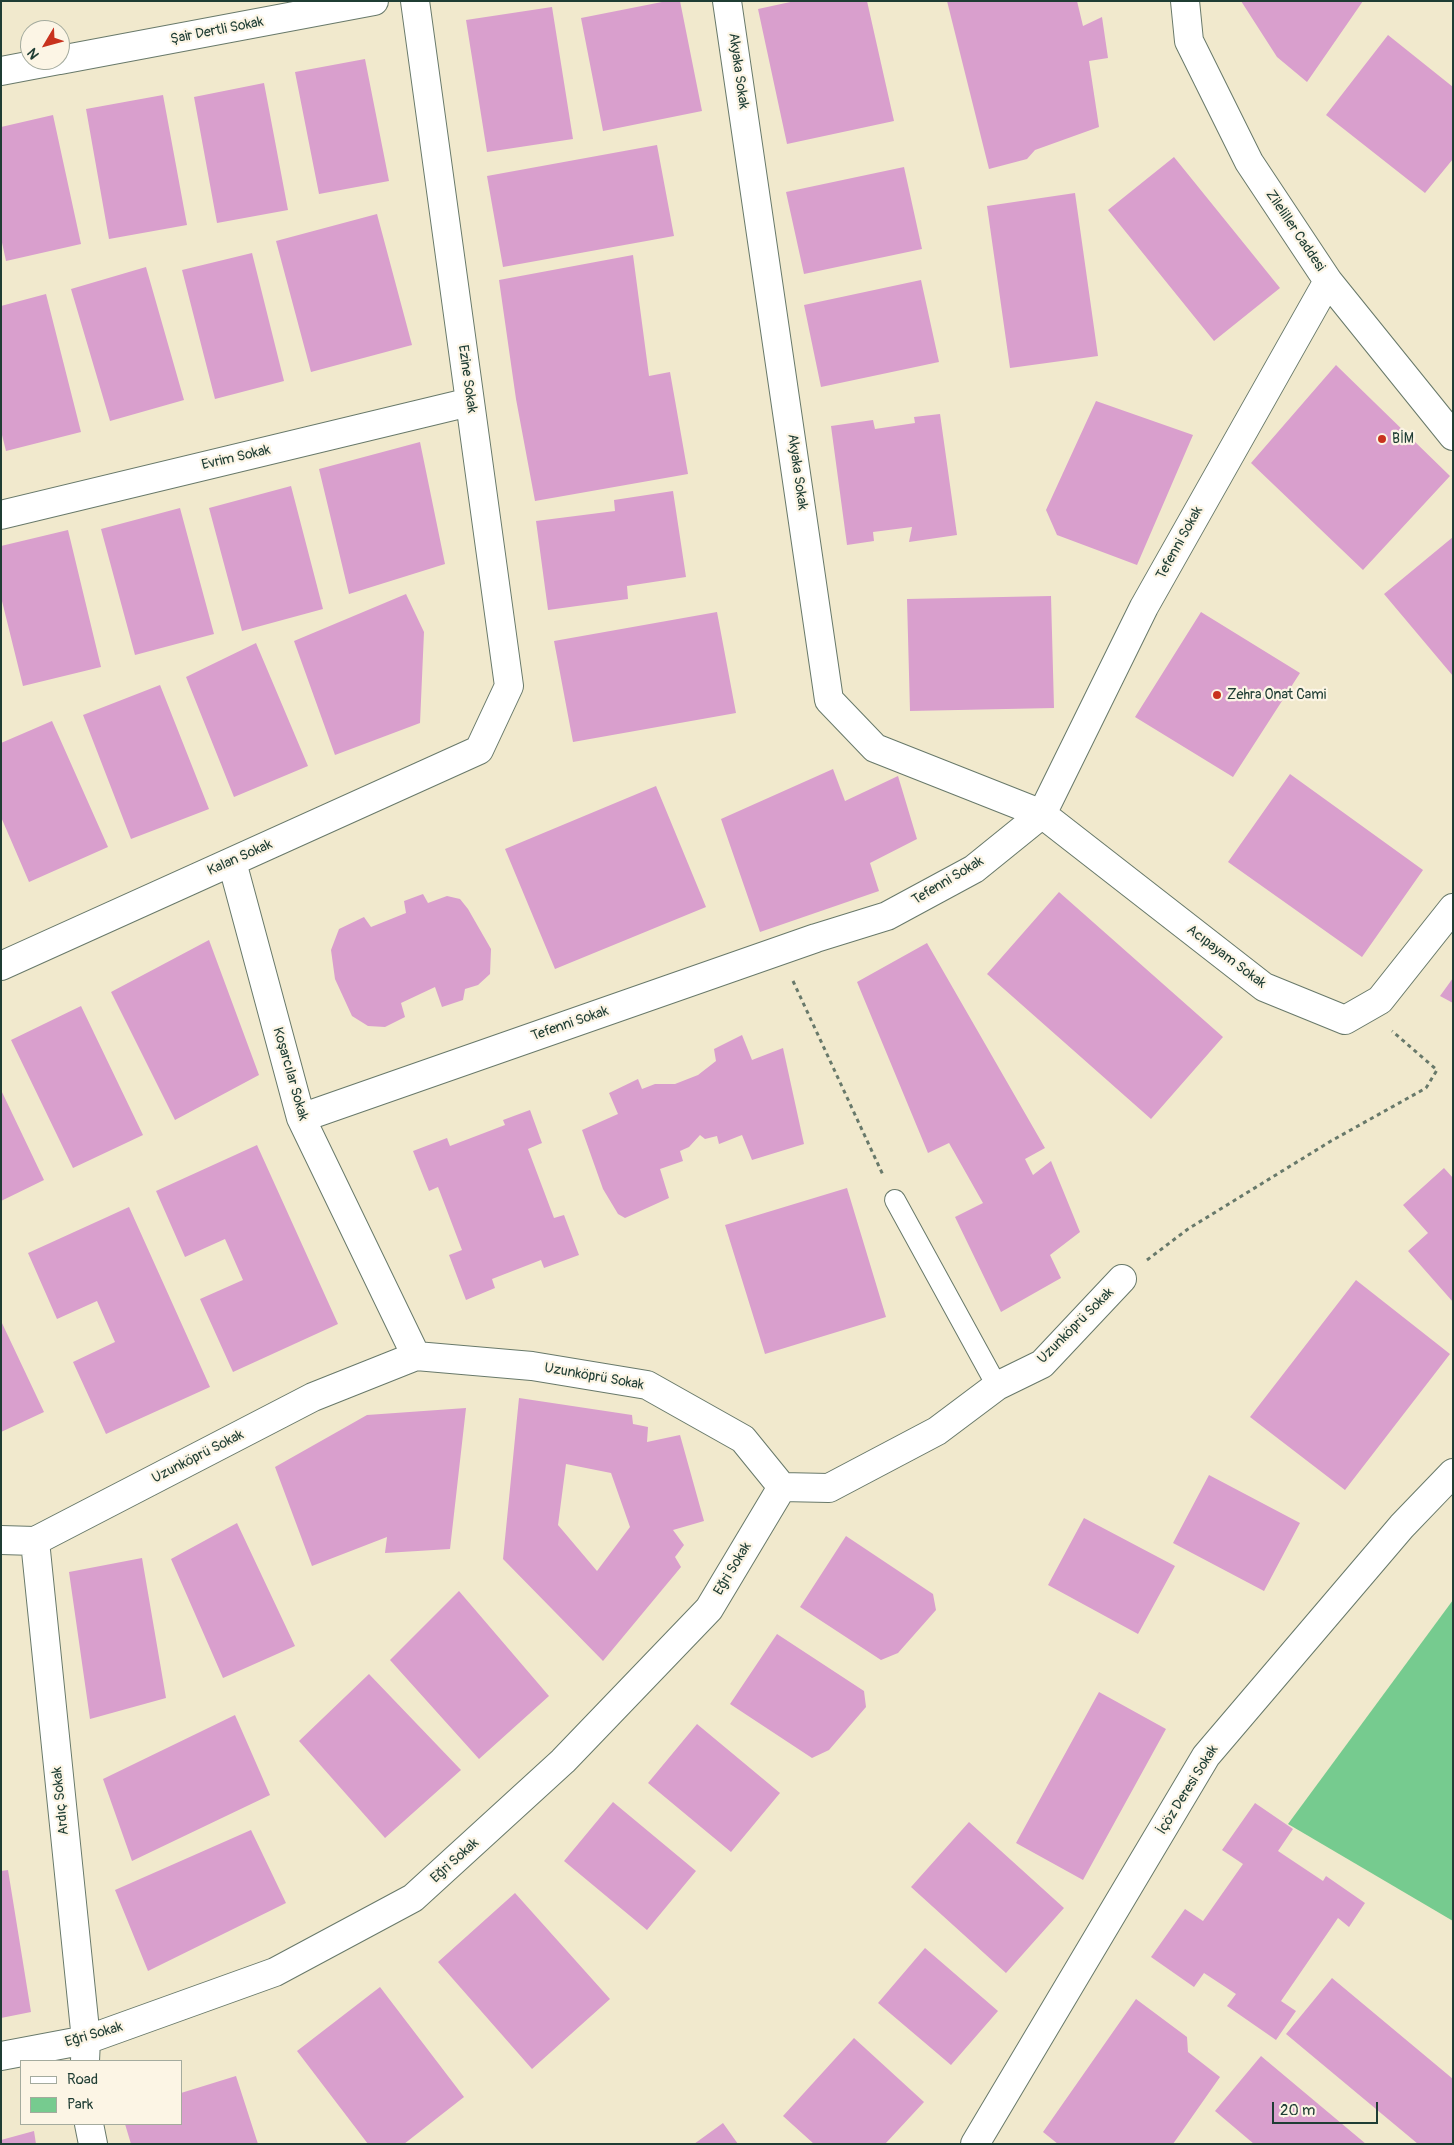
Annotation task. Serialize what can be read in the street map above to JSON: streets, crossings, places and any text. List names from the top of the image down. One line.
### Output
{"streets":{"street":["Şair Dertli Sokak","Akyaka Sokak","Zileliller Caddesi","Ezine Sokak","Evrim Sokak","Tefenni Sokak","Kalan Sokak","Acıpayam Sokak","Koşarcılar Sokak","Uzunköprü Sokak","Eğri Sokak","İçöz Deresi Sokak","Ardıç Sokak"]},"crossings":[["Akyaka Sokak","Tefenni Sokak"],["Akyaka Sokak","Acıpayam Sokak"],["Zileliller Caddesi","Tefenni Sokak"],["Ezine Sokak","Evrim Sokak"],["Ezine Sokak","Kalan Sokak"],["Tefenni Sokak","Acıpayam Sokak"],["Tefenni Sokak","Koşarcılar Sokak"],["Kalan Sokak","Koşarcılar Sokak"],["Koşarcılar Sokak","Uzunköprü Sokak"],["Uzunköprü Sokak","Eğri Sokak"],["Uzunköprü Sokak","Ardıç Sokak"],["Eğri Sokak","Ardıç Sokak"]],"places":["BİM","Zehra Onat Cami"],"legend":["Road","Park"],"scale_bar":"20 m","north":"bottom left"}
